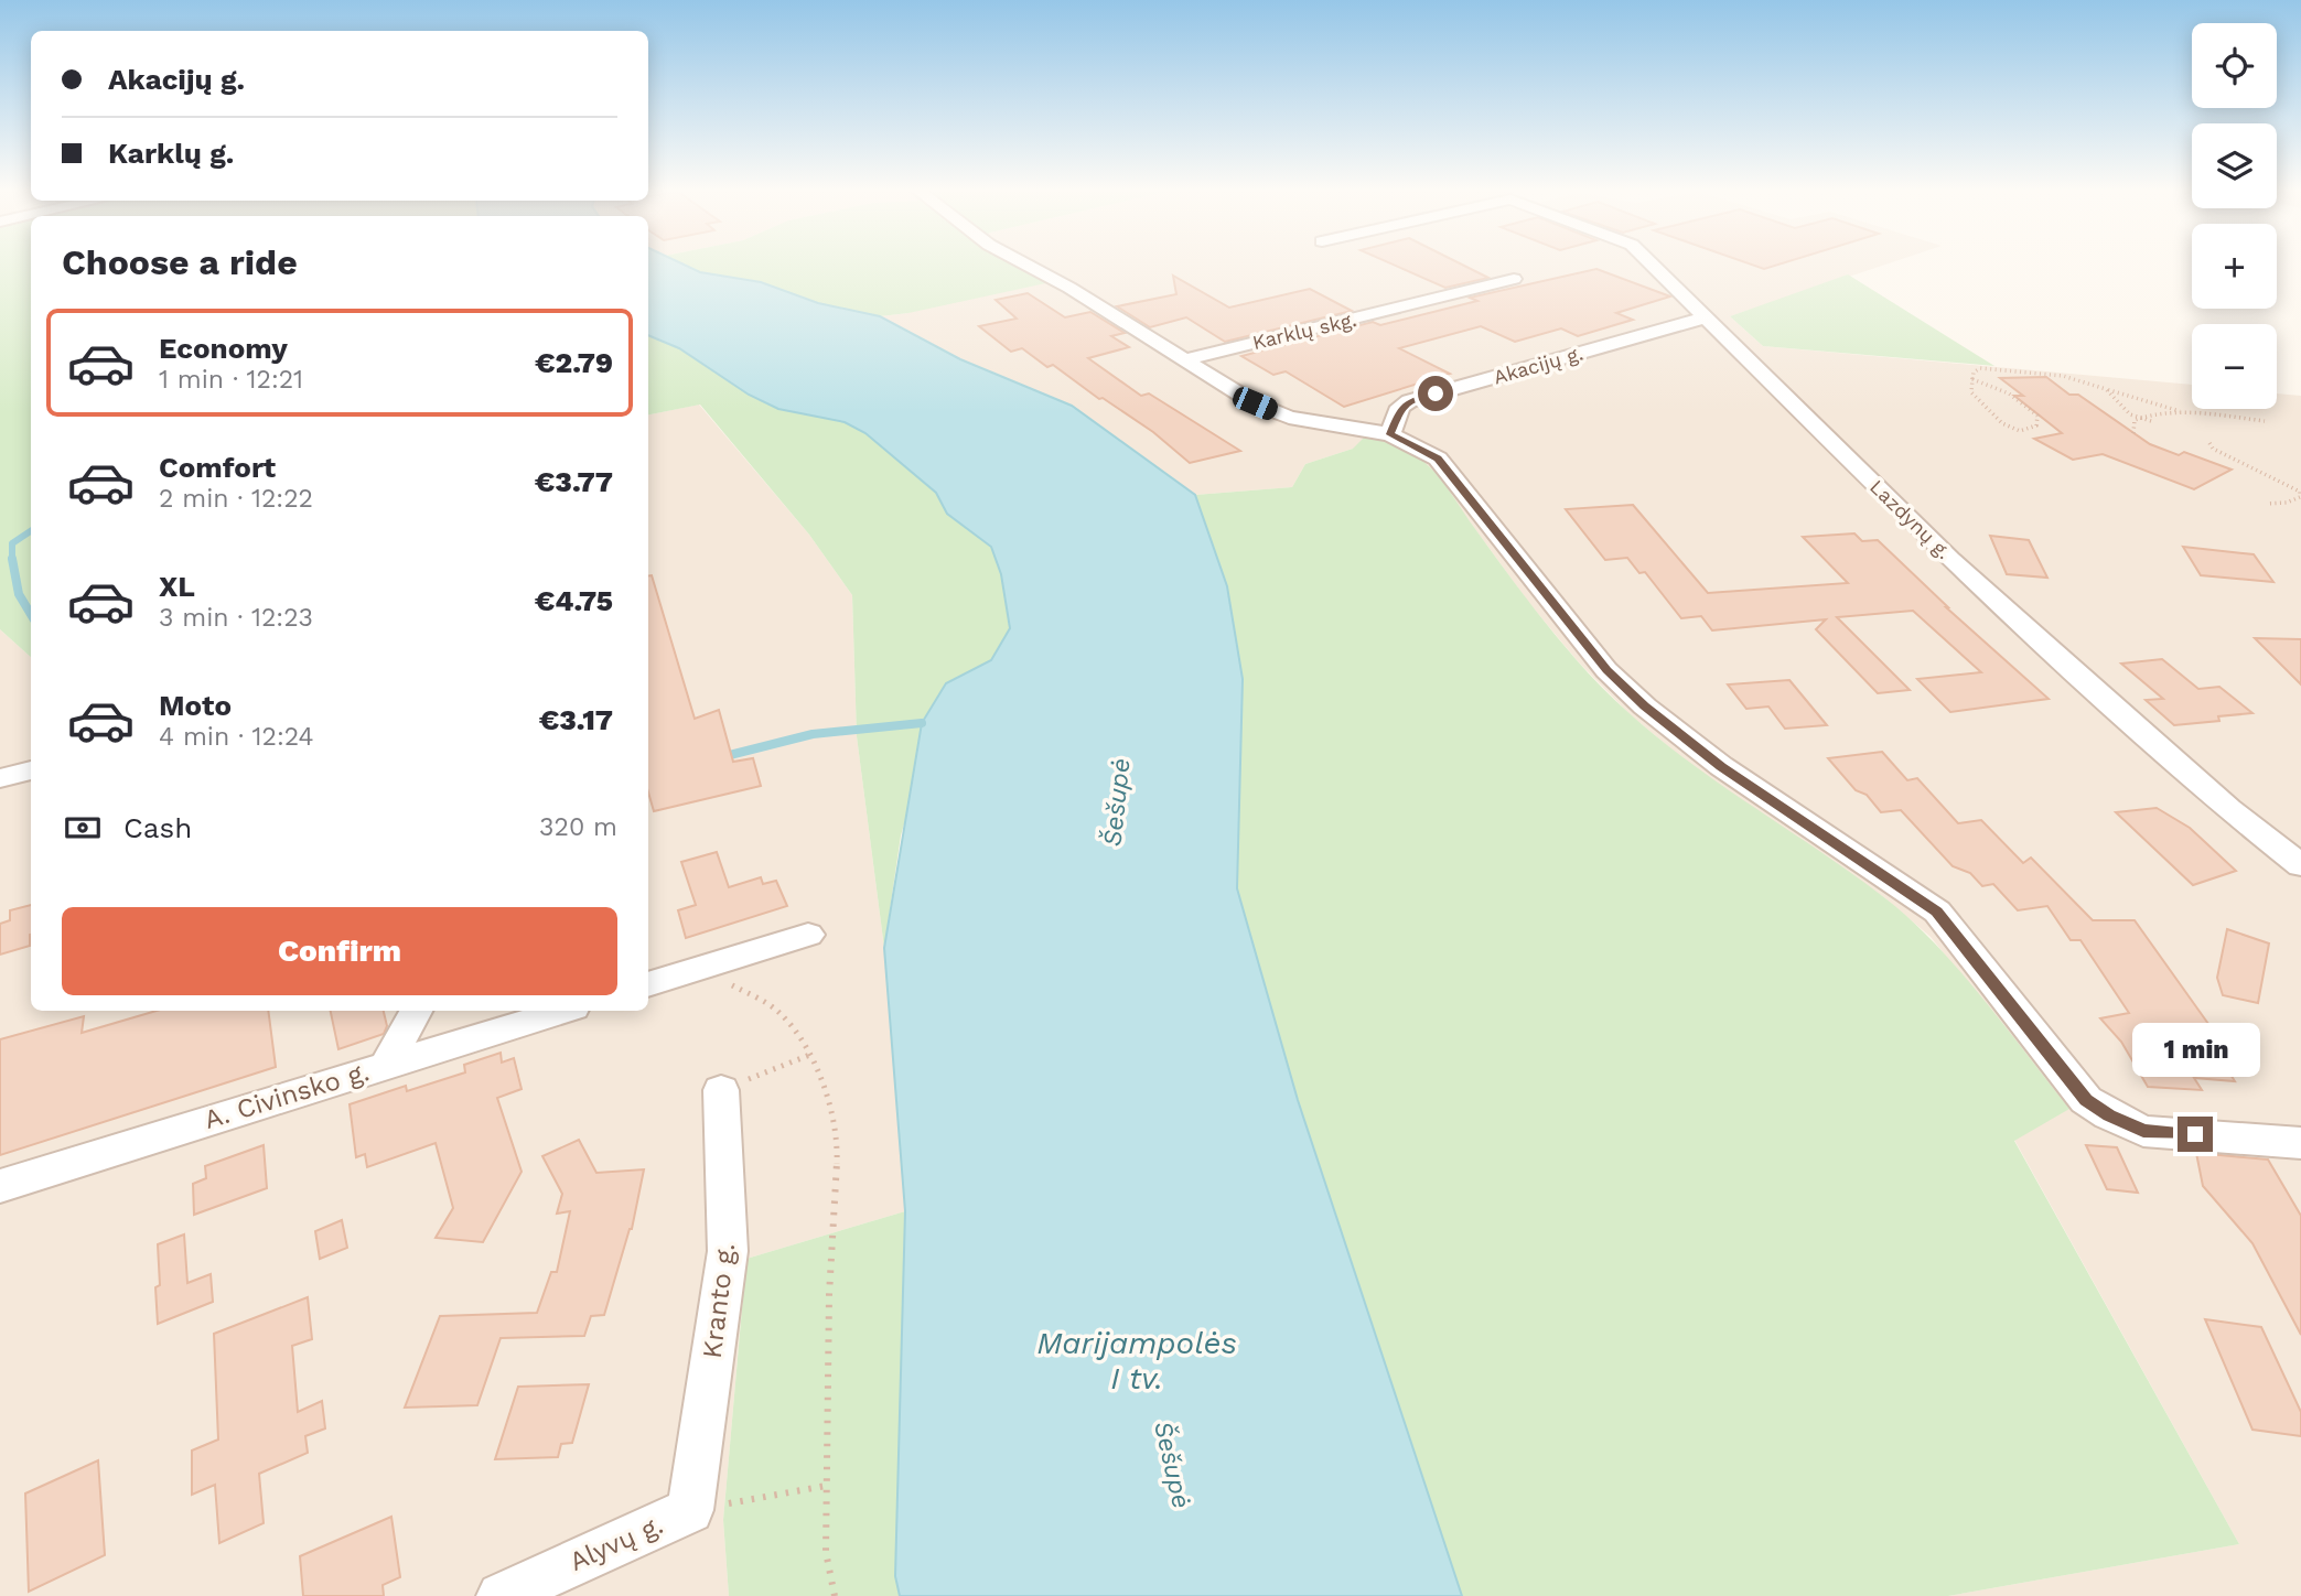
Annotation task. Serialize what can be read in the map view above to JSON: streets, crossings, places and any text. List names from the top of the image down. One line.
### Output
{"streets":{"street":["Karklų skg.","Akacijų g.","Lazdynų g.","A. Civinsko g.","Kranto g.","Alyvų g."]},"crossings":[["Akacijų g.","Lazdynų g."],["Kranto g.","Alyvų g."]],"water":["Šešupė","Marijampolės I tv."],"page":{"map_buttons":["+","−"],"banner":["Akacijų g.","Karklų g."],"heading":"Choose a ride","list":[{"name":"Economy","note":"1 min · 12:21","value":"€2.79"},{"name":"Comfort","note":"2 min · 12:22","value":"€3.77"},{"name":"XL","note":"3 min · 12:23","value":"€4.75"},{"name":"Moto","note":"4 min · 12:24","value":"€3.17"}],"pay":["Cash","320 m"],"buttons":"Confirm","bubble":"1 min"}}
